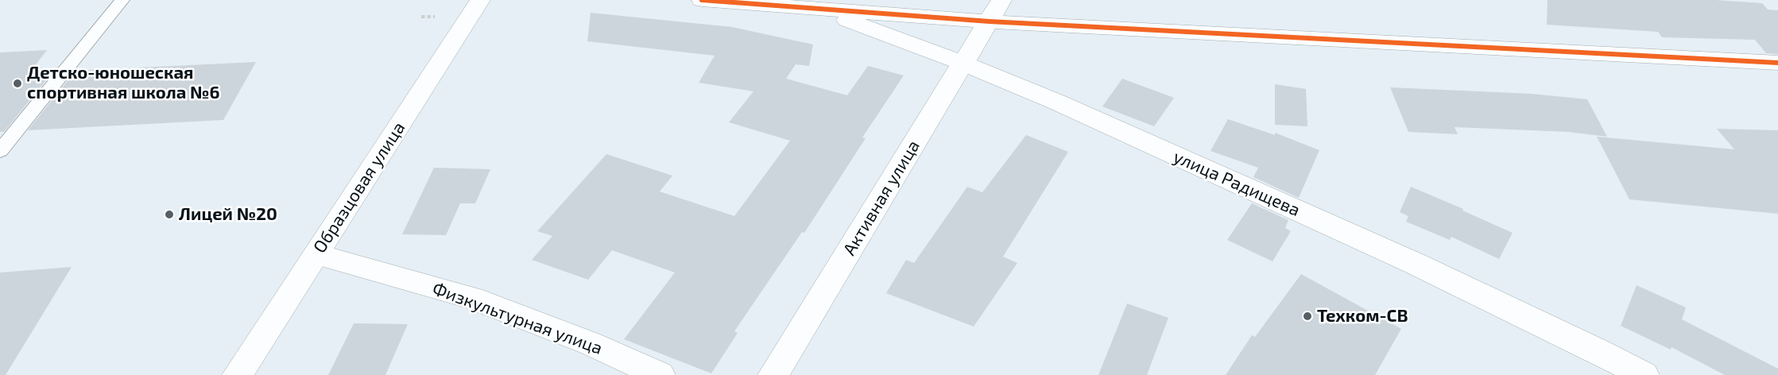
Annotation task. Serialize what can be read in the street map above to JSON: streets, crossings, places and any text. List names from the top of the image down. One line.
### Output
{"streets":{"street":["улица Радищева","Образцовая улица","Активная улица","Физкультурная улица"]},"crossings":[["улица Радищева","Активная улица"],["Образцовая улица","Физкультурная улица"]],"places":["Детско-юношеская спортивная школа №6","Лицей №20","Техком-СВ"]}
